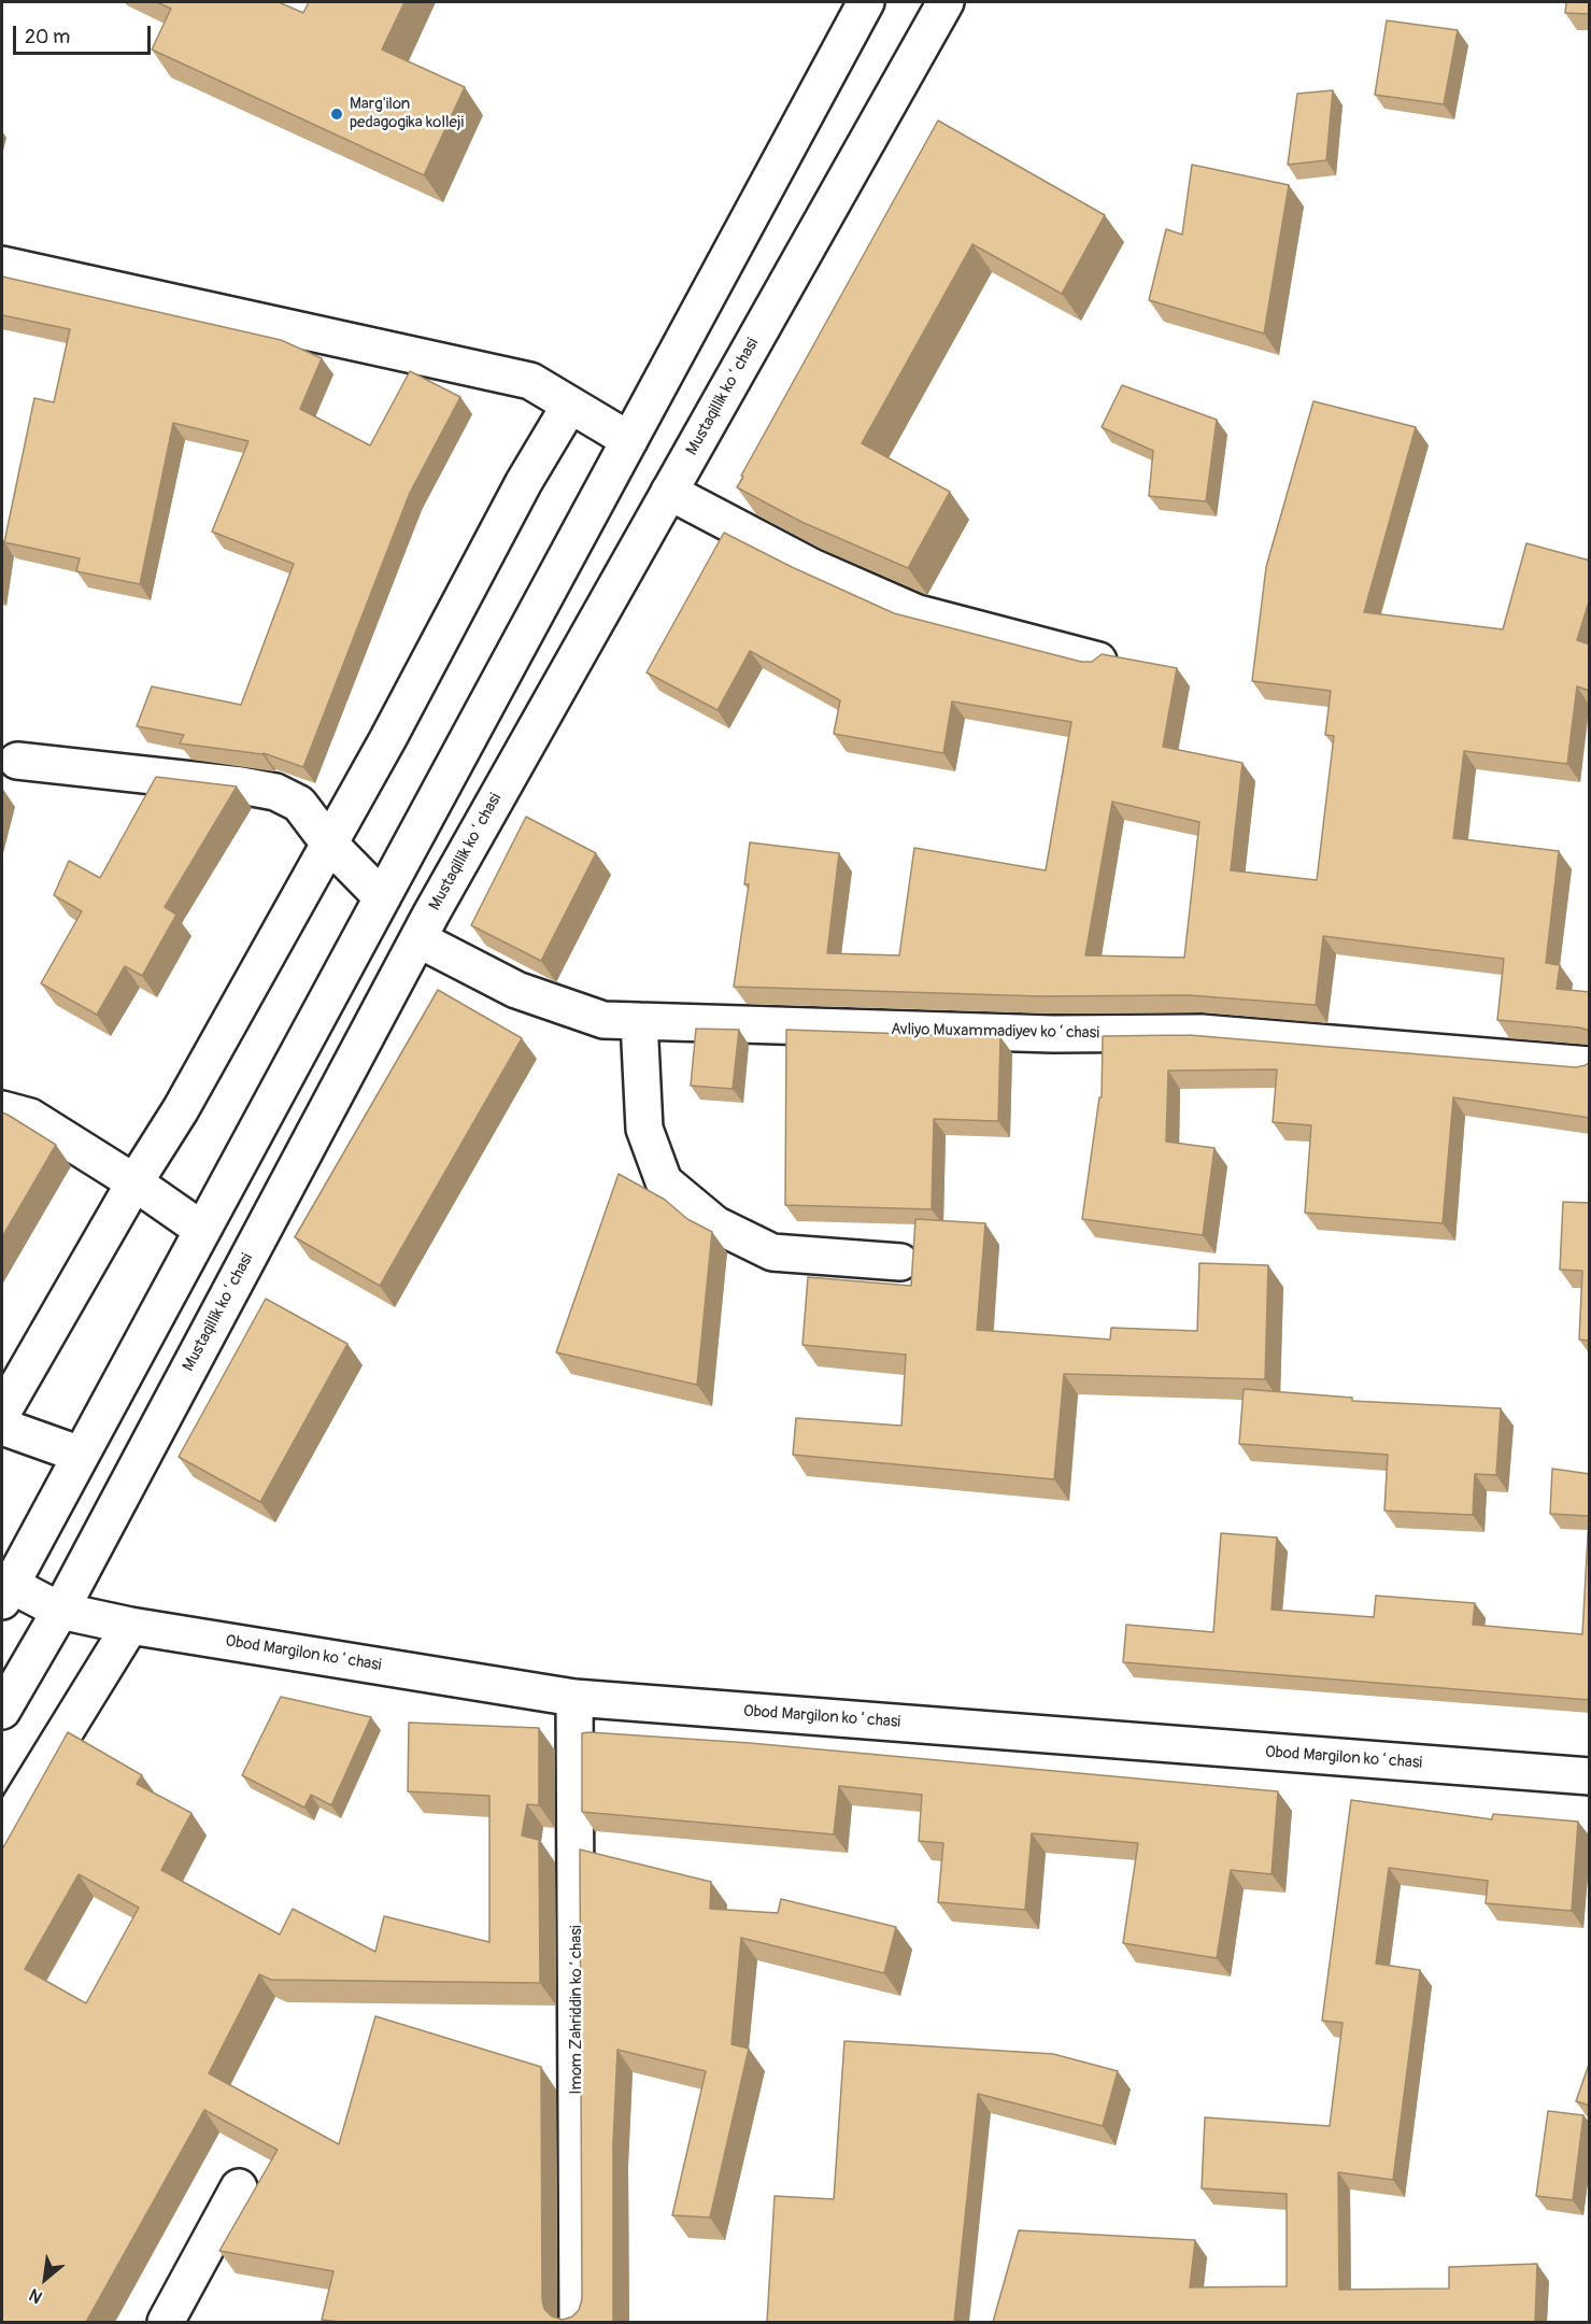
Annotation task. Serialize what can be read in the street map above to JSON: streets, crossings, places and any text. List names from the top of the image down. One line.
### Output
{"streets":{"street":["Mustaqillik koʻchasi","Avliyo Muxammadiyev koʻchasi","Obod Margilon koʻchasi","Imom Zahriddin koʻchasi"]},"crossings":[["Mustaqillik koʻchasi","Avliyo Muxammadiyev koʻchasi"],["Mustaqillik koʻchasi","Obod Margilon koʻchasi"],["Obod Margilon koʻchasi","Imom Zahriddin koʻchasi"]],"places":["Marg'ilon pedagogika kolleji"],"scale_bar":"20 m","north":"bottom left"}
